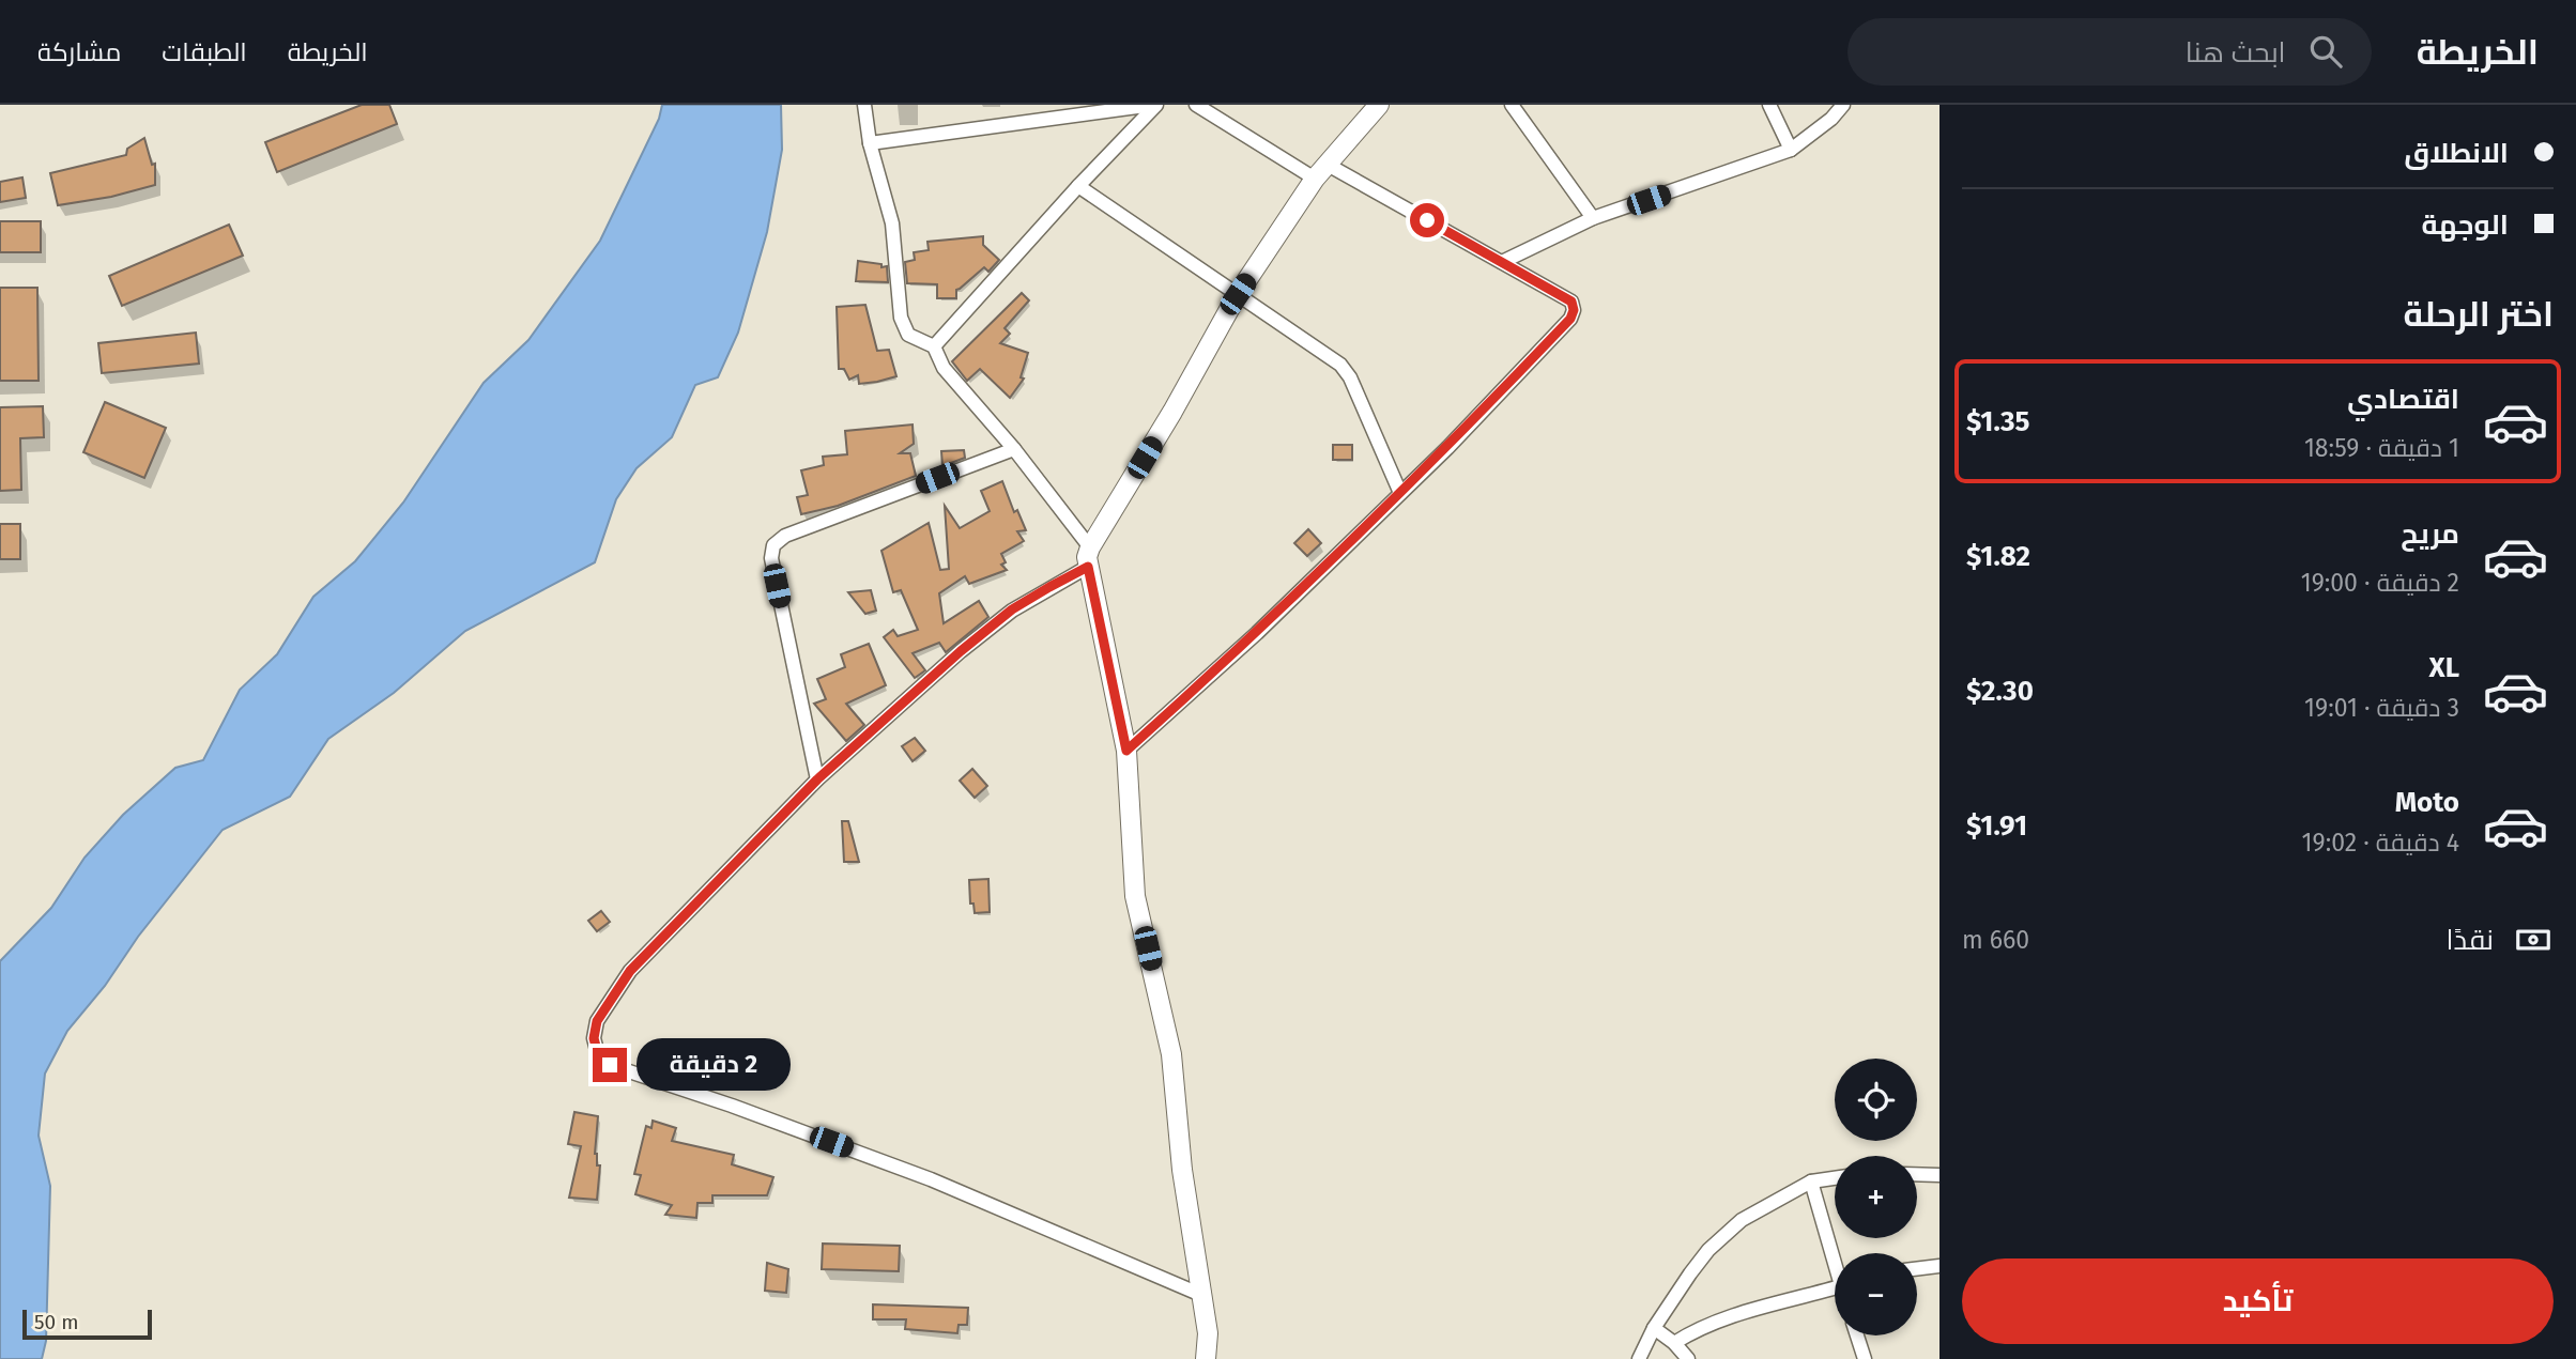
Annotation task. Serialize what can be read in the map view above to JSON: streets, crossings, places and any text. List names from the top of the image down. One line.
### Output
{"scale_bar":"50 m","page":{"header":"الخريطة","search":"ابحث هنا","nav":["الخريطة","الطبقات","مشاركة"],"banner":["الانطلاق","الوجهة"],"heading":"اختر الرحلة","list":[{"name":"اقتصادي","note":"1 دقيقة · 18:59","value":"$1.35"},{"name":"مريح","note":"2 دقيقة · 19:00","value":"$1.82"},{"name":"XL","note":"3 دقيقة · 19:01","value":"$2.30"},{"name":"Moto","note":"4 دقيقة · 19:02","value":"$1.91"}],"pay":["نقدًا","660 m"],"bubble":"2 دقيقة","map_buttons":["+","−"],"buttons":"تأكيد","scale":"50 m"}}
